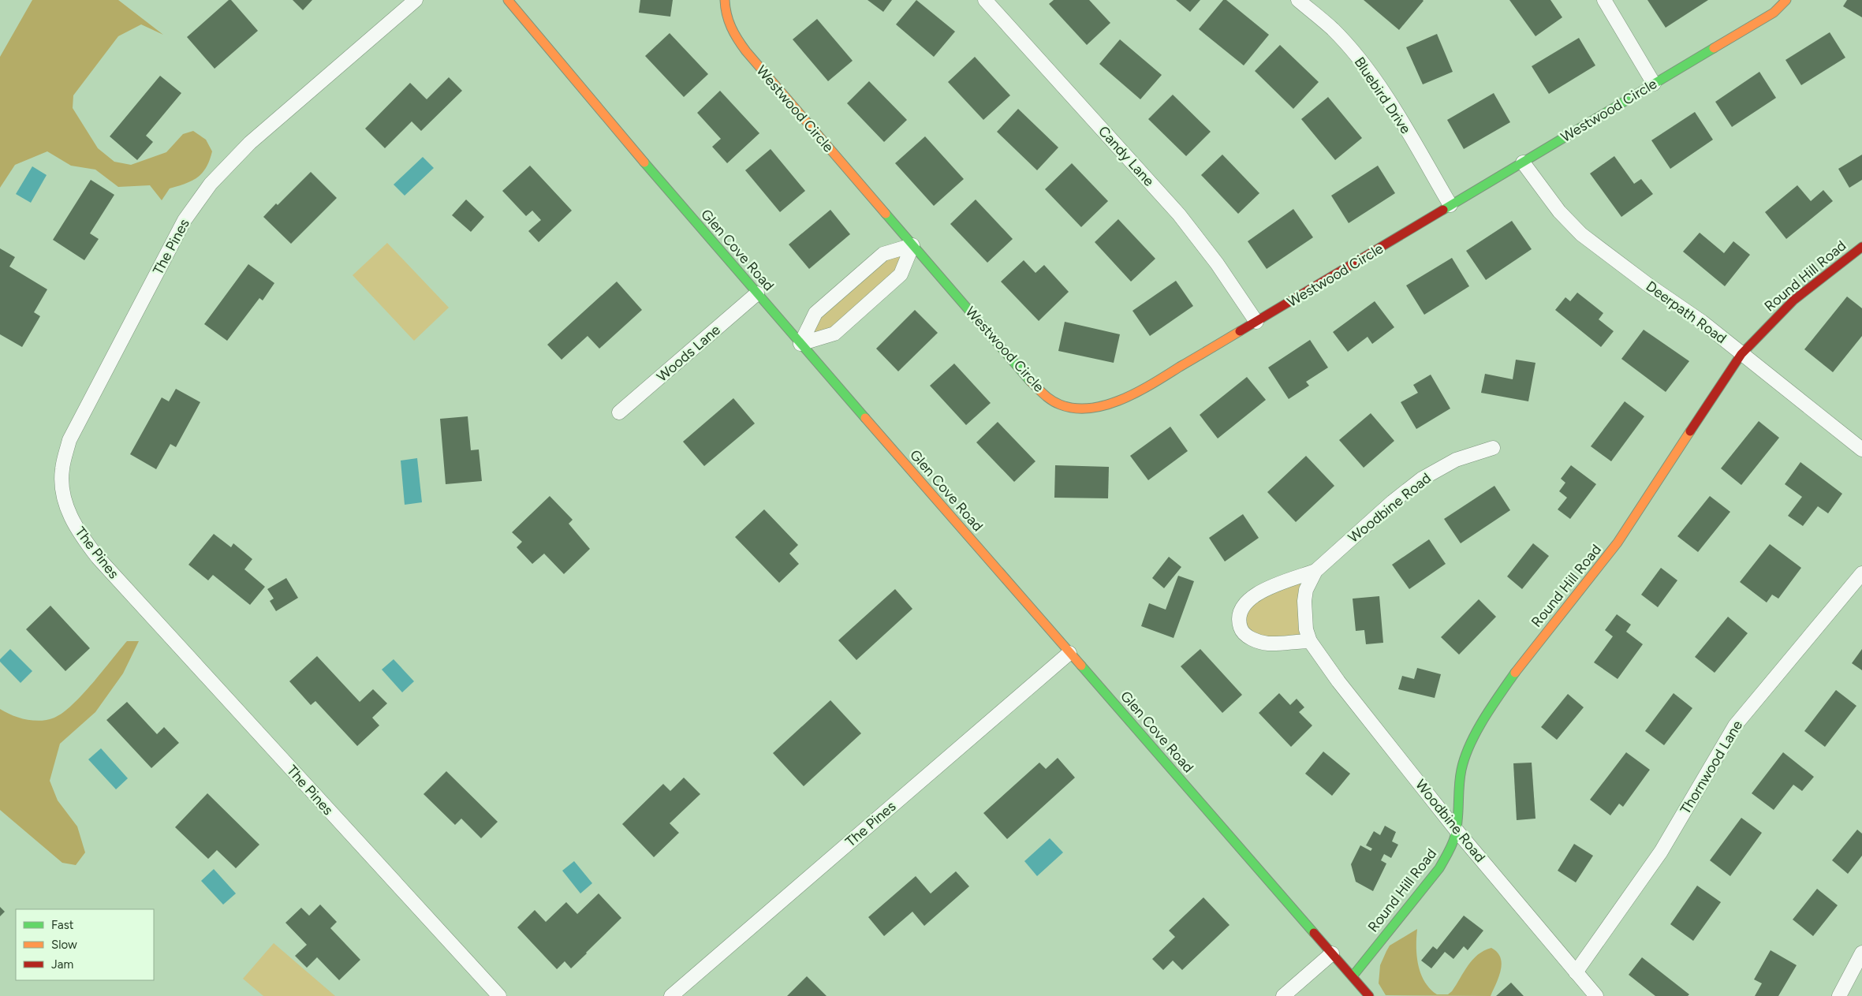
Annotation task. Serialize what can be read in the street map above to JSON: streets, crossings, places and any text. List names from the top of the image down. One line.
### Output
{"streets":{"street":["Bluebird Drive","Westwood Circle","Candy Lane","The Pines","Glen Cove Road","Round Hill Road","Deerpath Road","Woods Lane","Woodbine Road","Thornwood Lane"]},"crossings":[["Bluebird Drive","Westwood Circle"],["Westwood Circle","Candy Lane"],["Westwood Circle","Deerpath Road"],["The Pines","Glen Cove Road"],["Glen Cove Road","Round Hill Road"],["Glen Cove Road","Woods Lane"],["Round Hill Road","Deerpath Road"],["Round Hill Road","Woodbine Road"],["Woodbine Road","Thornwood Lane"]],"legend":["Fast","Slow","Jam"]}
